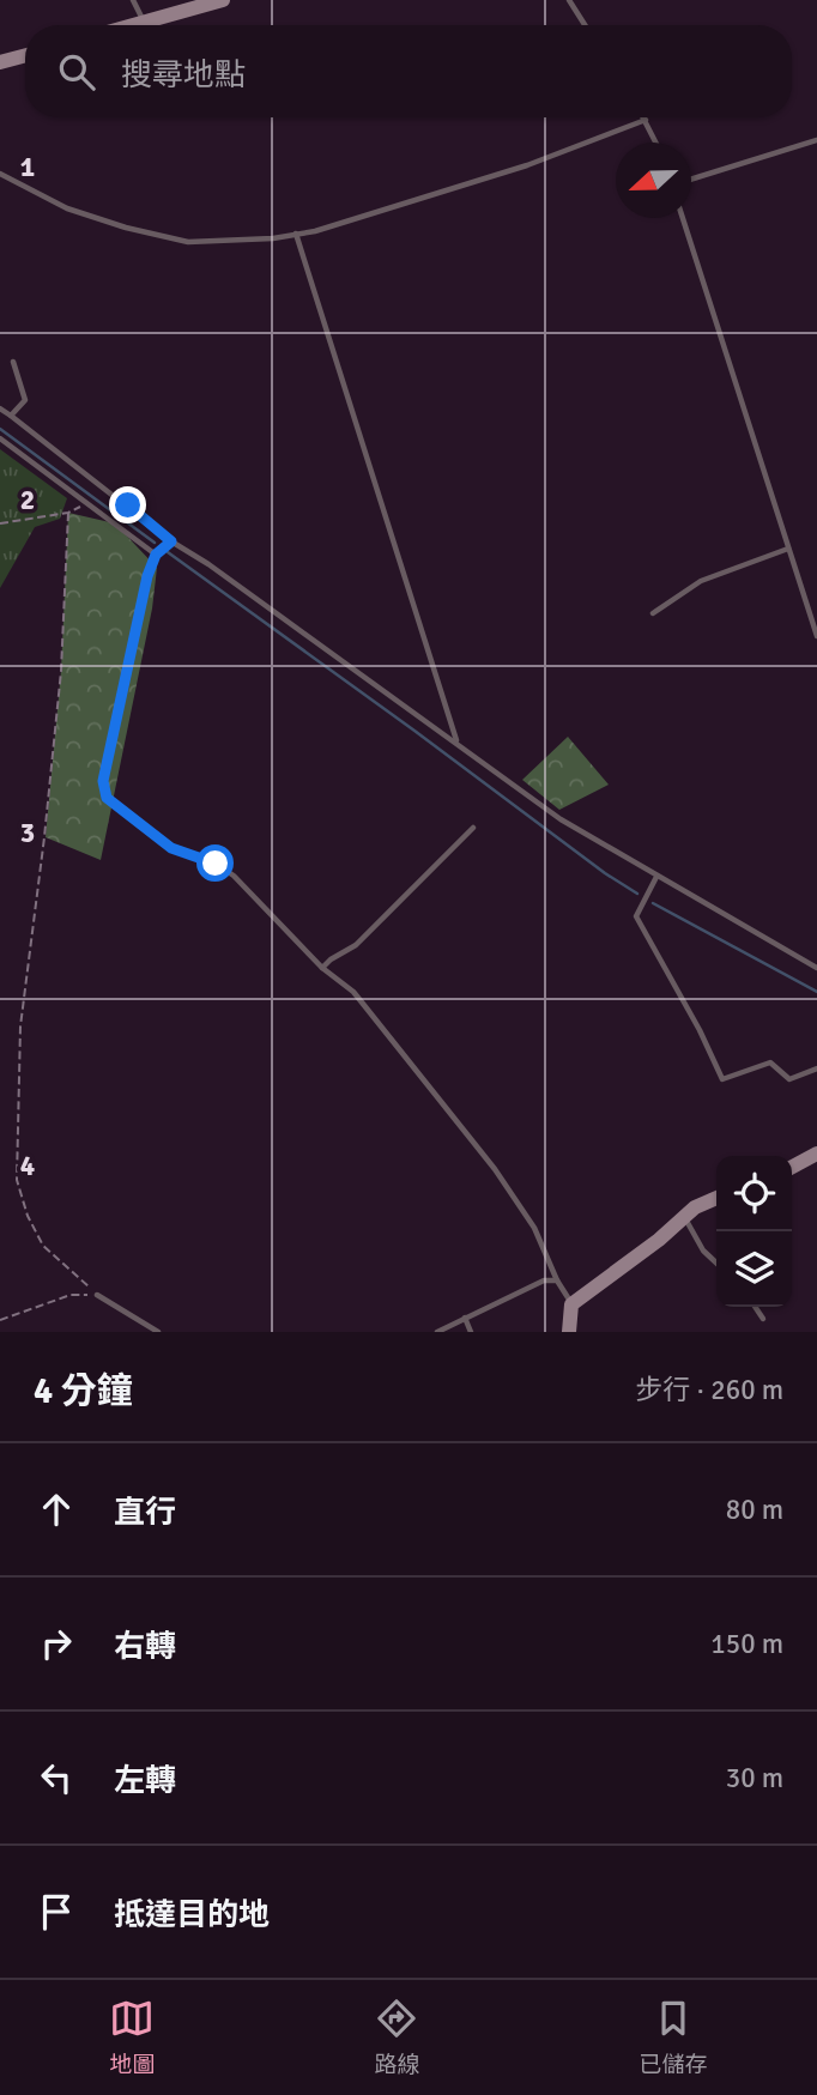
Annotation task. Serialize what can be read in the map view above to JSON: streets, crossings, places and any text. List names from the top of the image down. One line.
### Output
{"north":"left","page":{"search":"搜尋地點","heading":["4 分鐘","步行 · 260 m"],"list":[["直行","80 m"],["右轉","150 m"],["左轉","30 m"],"抵達目的地"],"nav":["地圖","路線","已儲存"]},"grid":{"rows":["1","2","3","4"]}}
